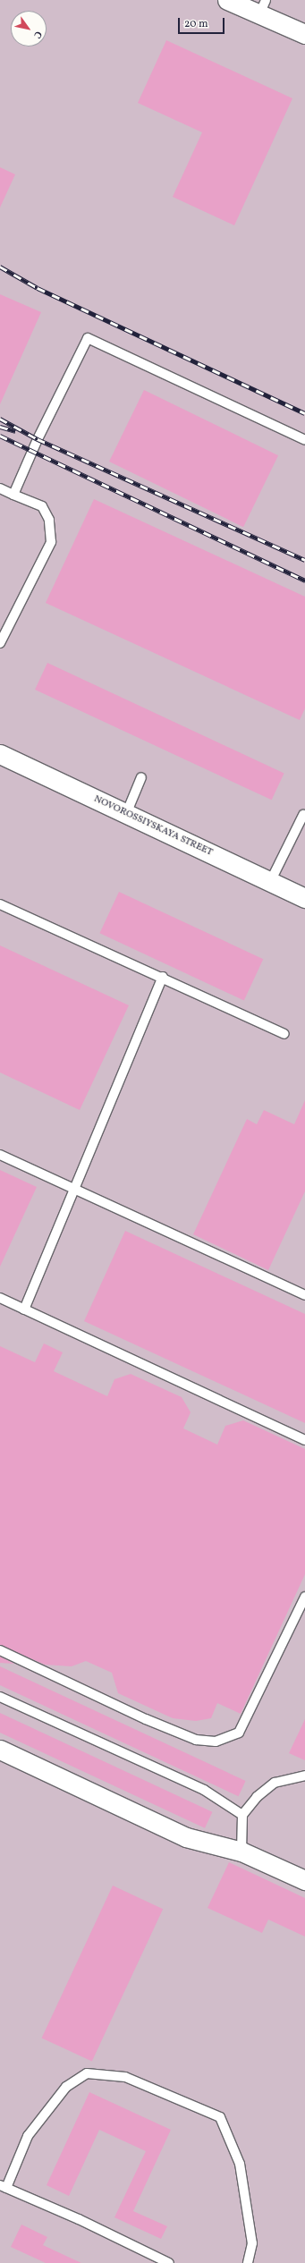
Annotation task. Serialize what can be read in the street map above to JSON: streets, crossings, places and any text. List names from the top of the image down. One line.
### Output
{"streets":{"street":["NOVOROSSIYSKAYA STREET"]},"scale_bar":"20 m","north":"bottom right"}
